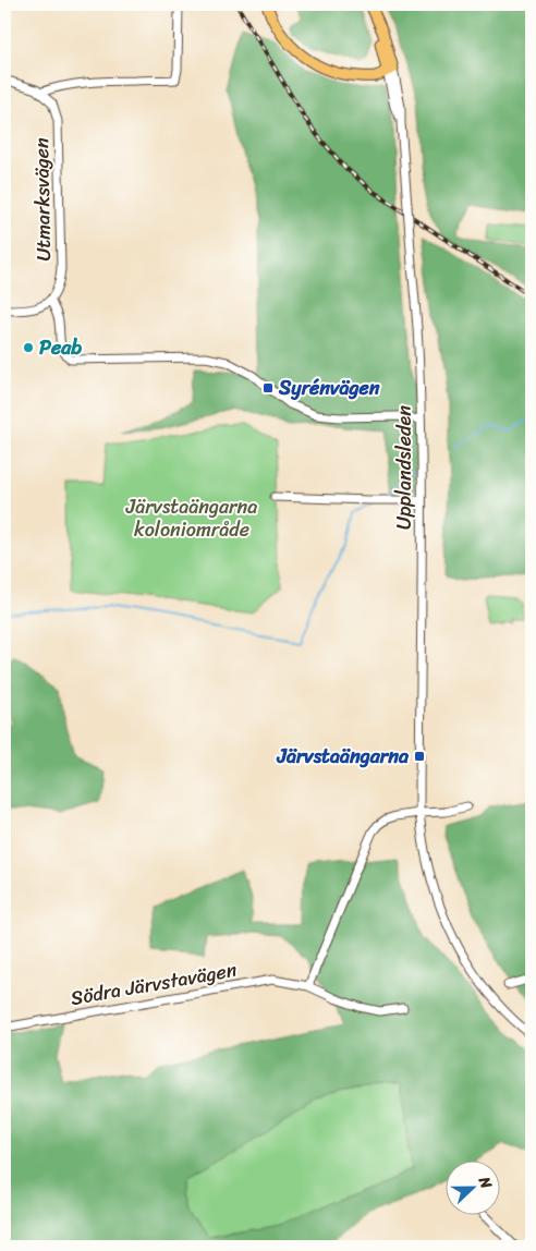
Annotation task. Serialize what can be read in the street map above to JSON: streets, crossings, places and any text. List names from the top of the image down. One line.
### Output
{"streets":{"street":["Utmarksvägen","Upplandsleden","Södra Järvstavägen"]},"parks":["Järvstaängarna koloniområde"],"places":{"other":["Peab"],"transit":["Syrénvägen","Järvstaängarna"]},"north":"right"}
